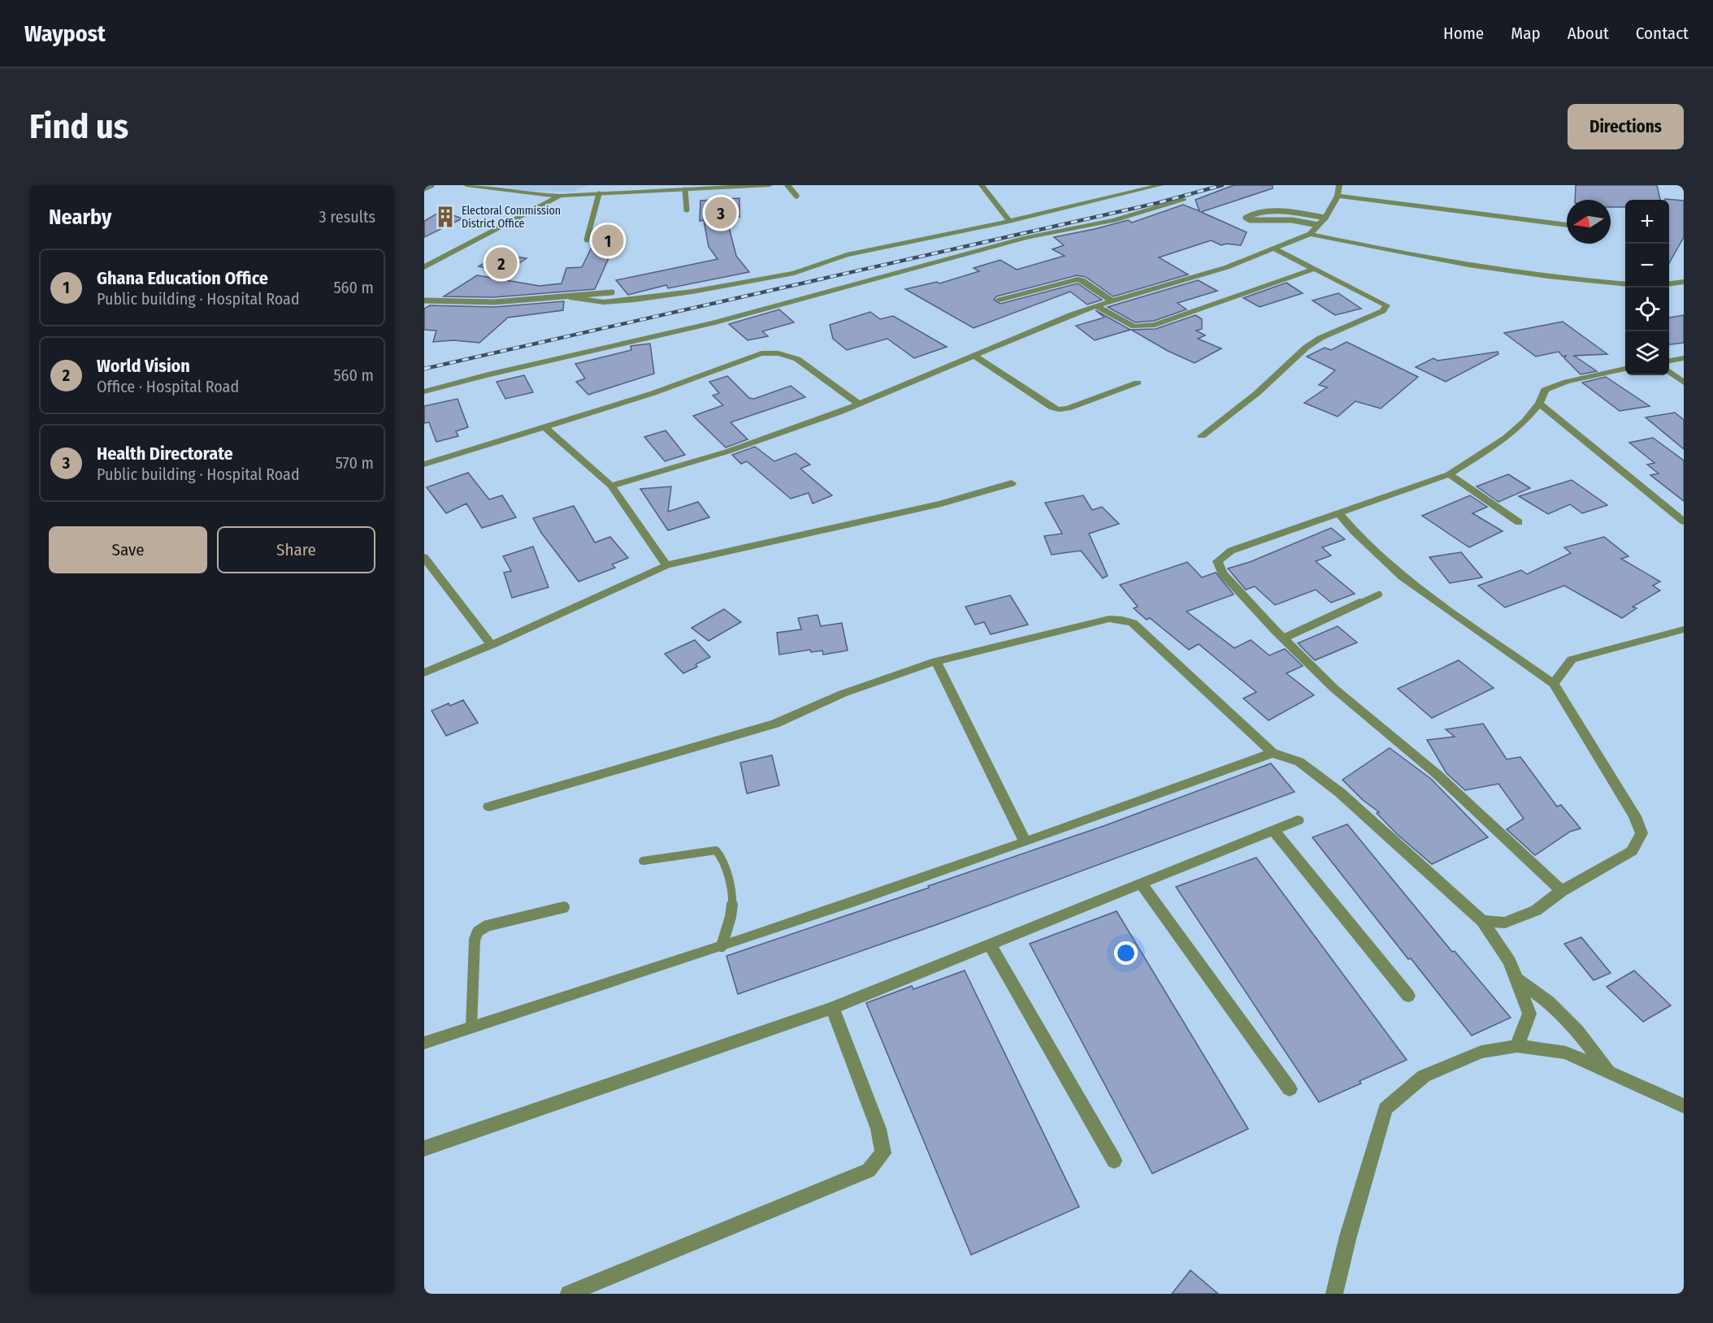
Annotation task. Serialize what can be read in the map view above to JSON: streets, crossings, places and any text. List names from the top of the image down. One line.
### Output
{"places":{"building":["Electoral Commission District Office"]},"north":"left","page":{"header":"Waypost","nav":["Home","Map","About","Contact"],"buttons":["Directions",["Save","Share"]],"title":"Find us","heading":["Nearby","3 results"],"pins":["3","1","2"],"map_buttons":["+","−"],"list":[{"mark":"1","name":"Ghana Education Office","note":"Public building · Hospital Road","value":"560 m"},{"mark":"2","name":"World Vision","note":"Office · Hospital Road","value":"560 m"},{"mark":"3","name":"Health Directorate","note":"Public building · Hospital Road","value":"570 m"}]}}
